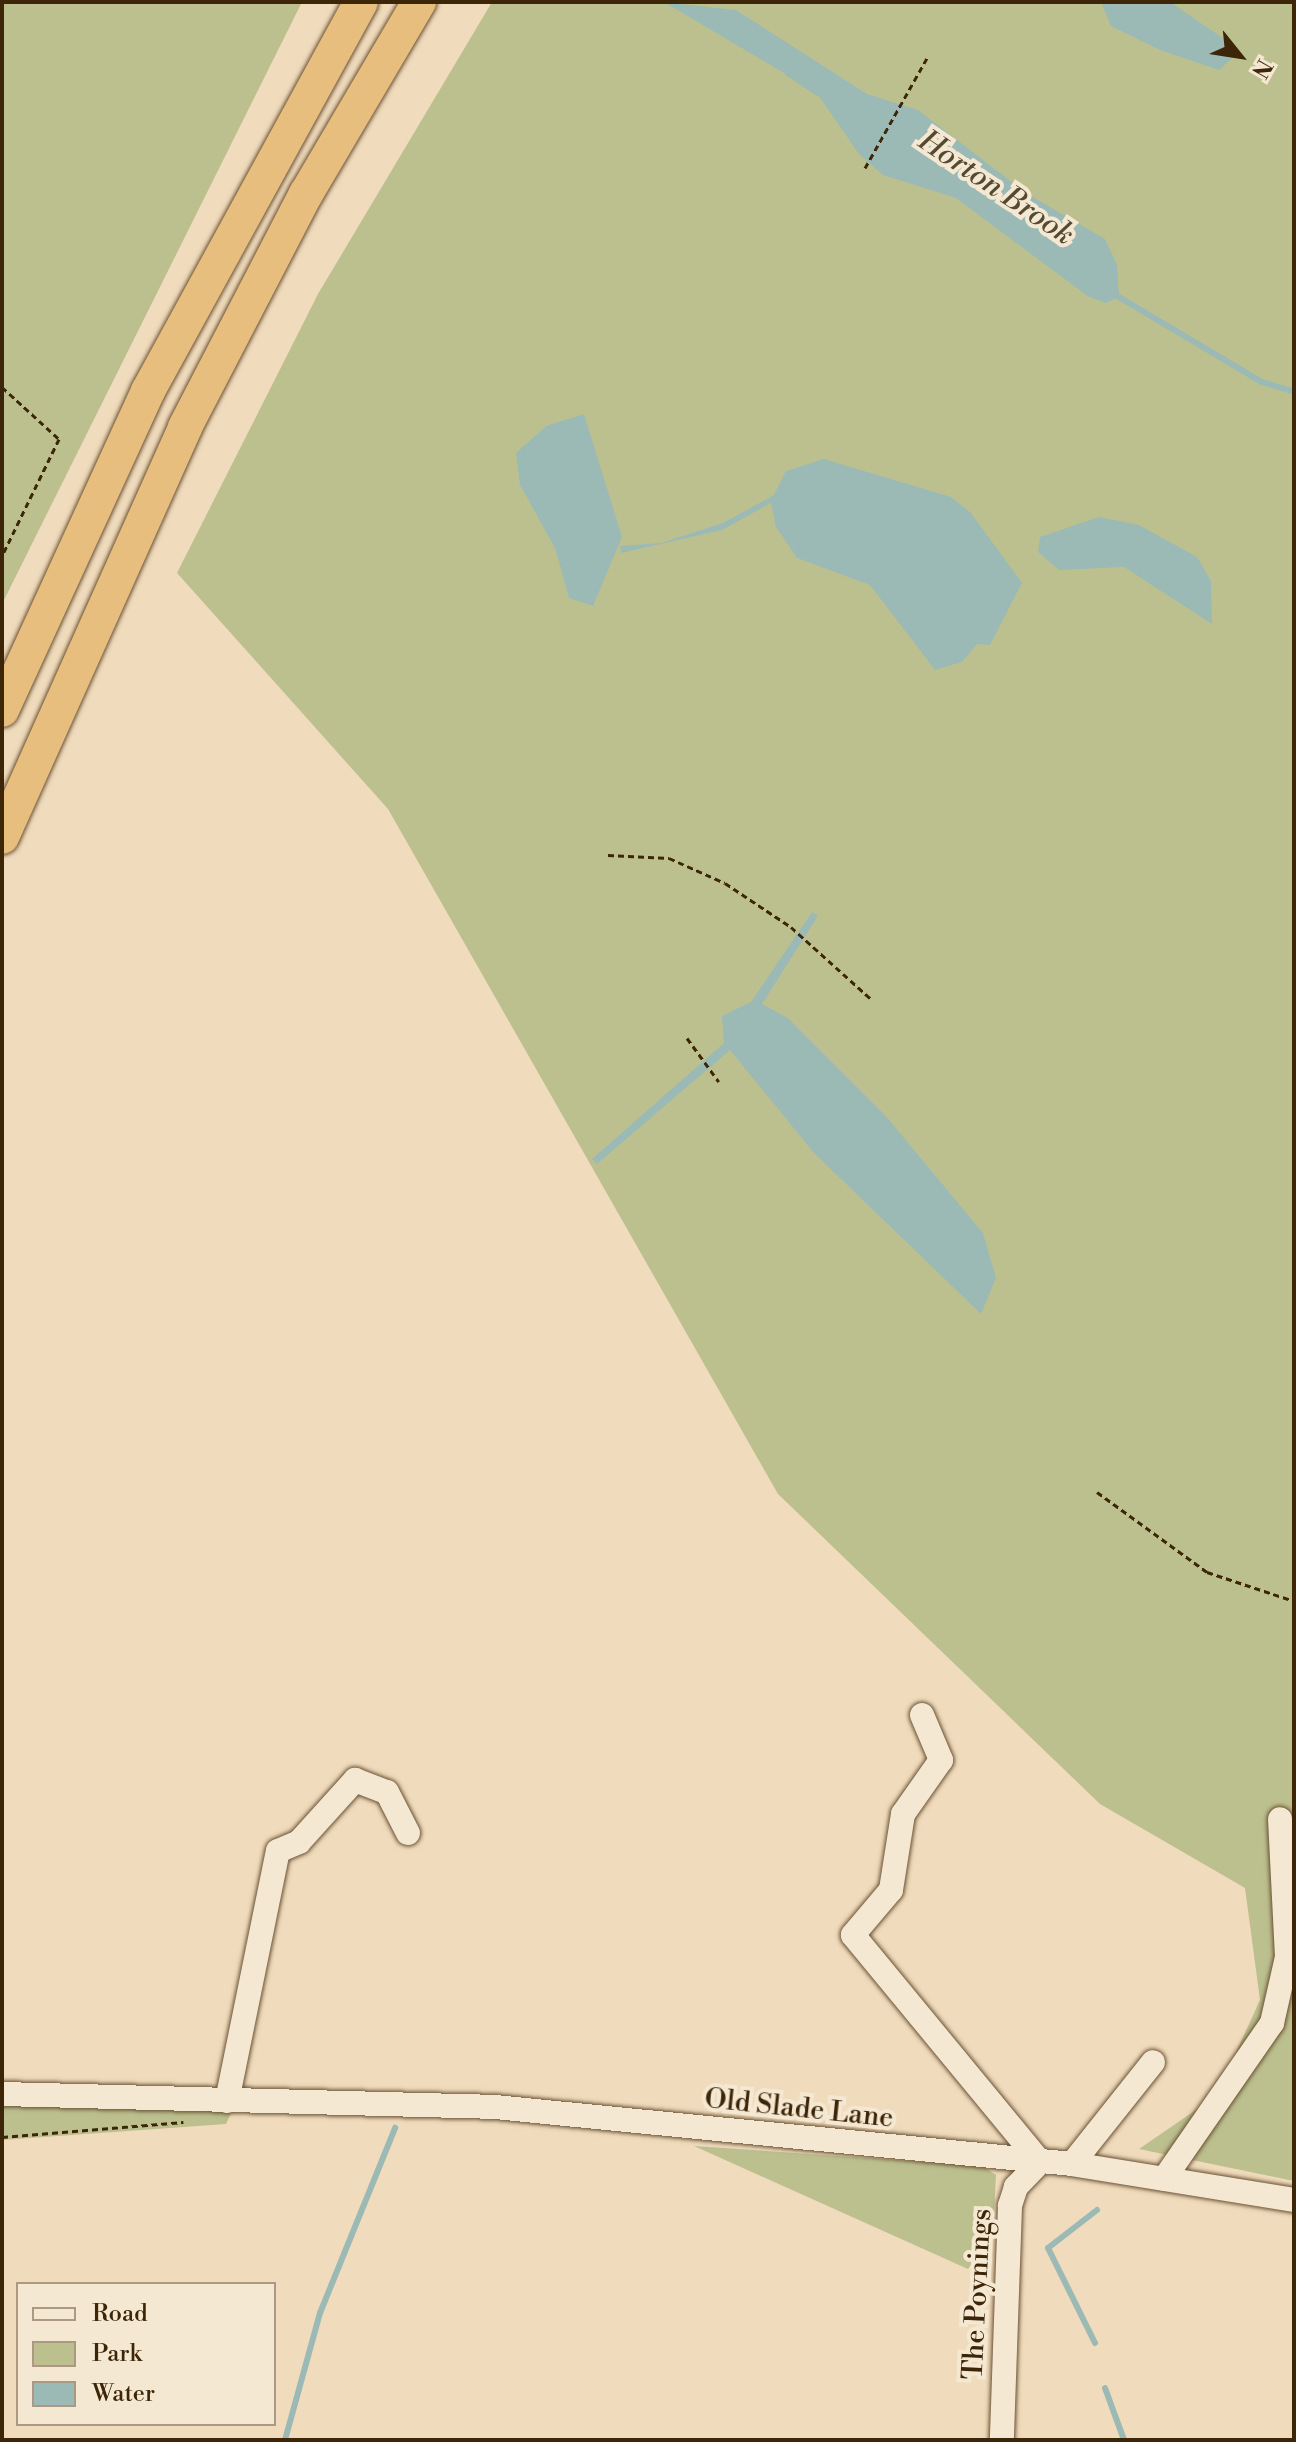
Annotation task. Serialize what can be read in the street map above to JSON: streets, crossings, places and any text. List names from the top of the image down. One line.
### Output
{"streets":{"street":["Old Slade Lane","The Poynings"]},"crossings":[["Old Slade Lane","The Poynings"]],"water":["Horton Brook"],"legend":["Road","Park","Water"],"north":"bottom right"}
